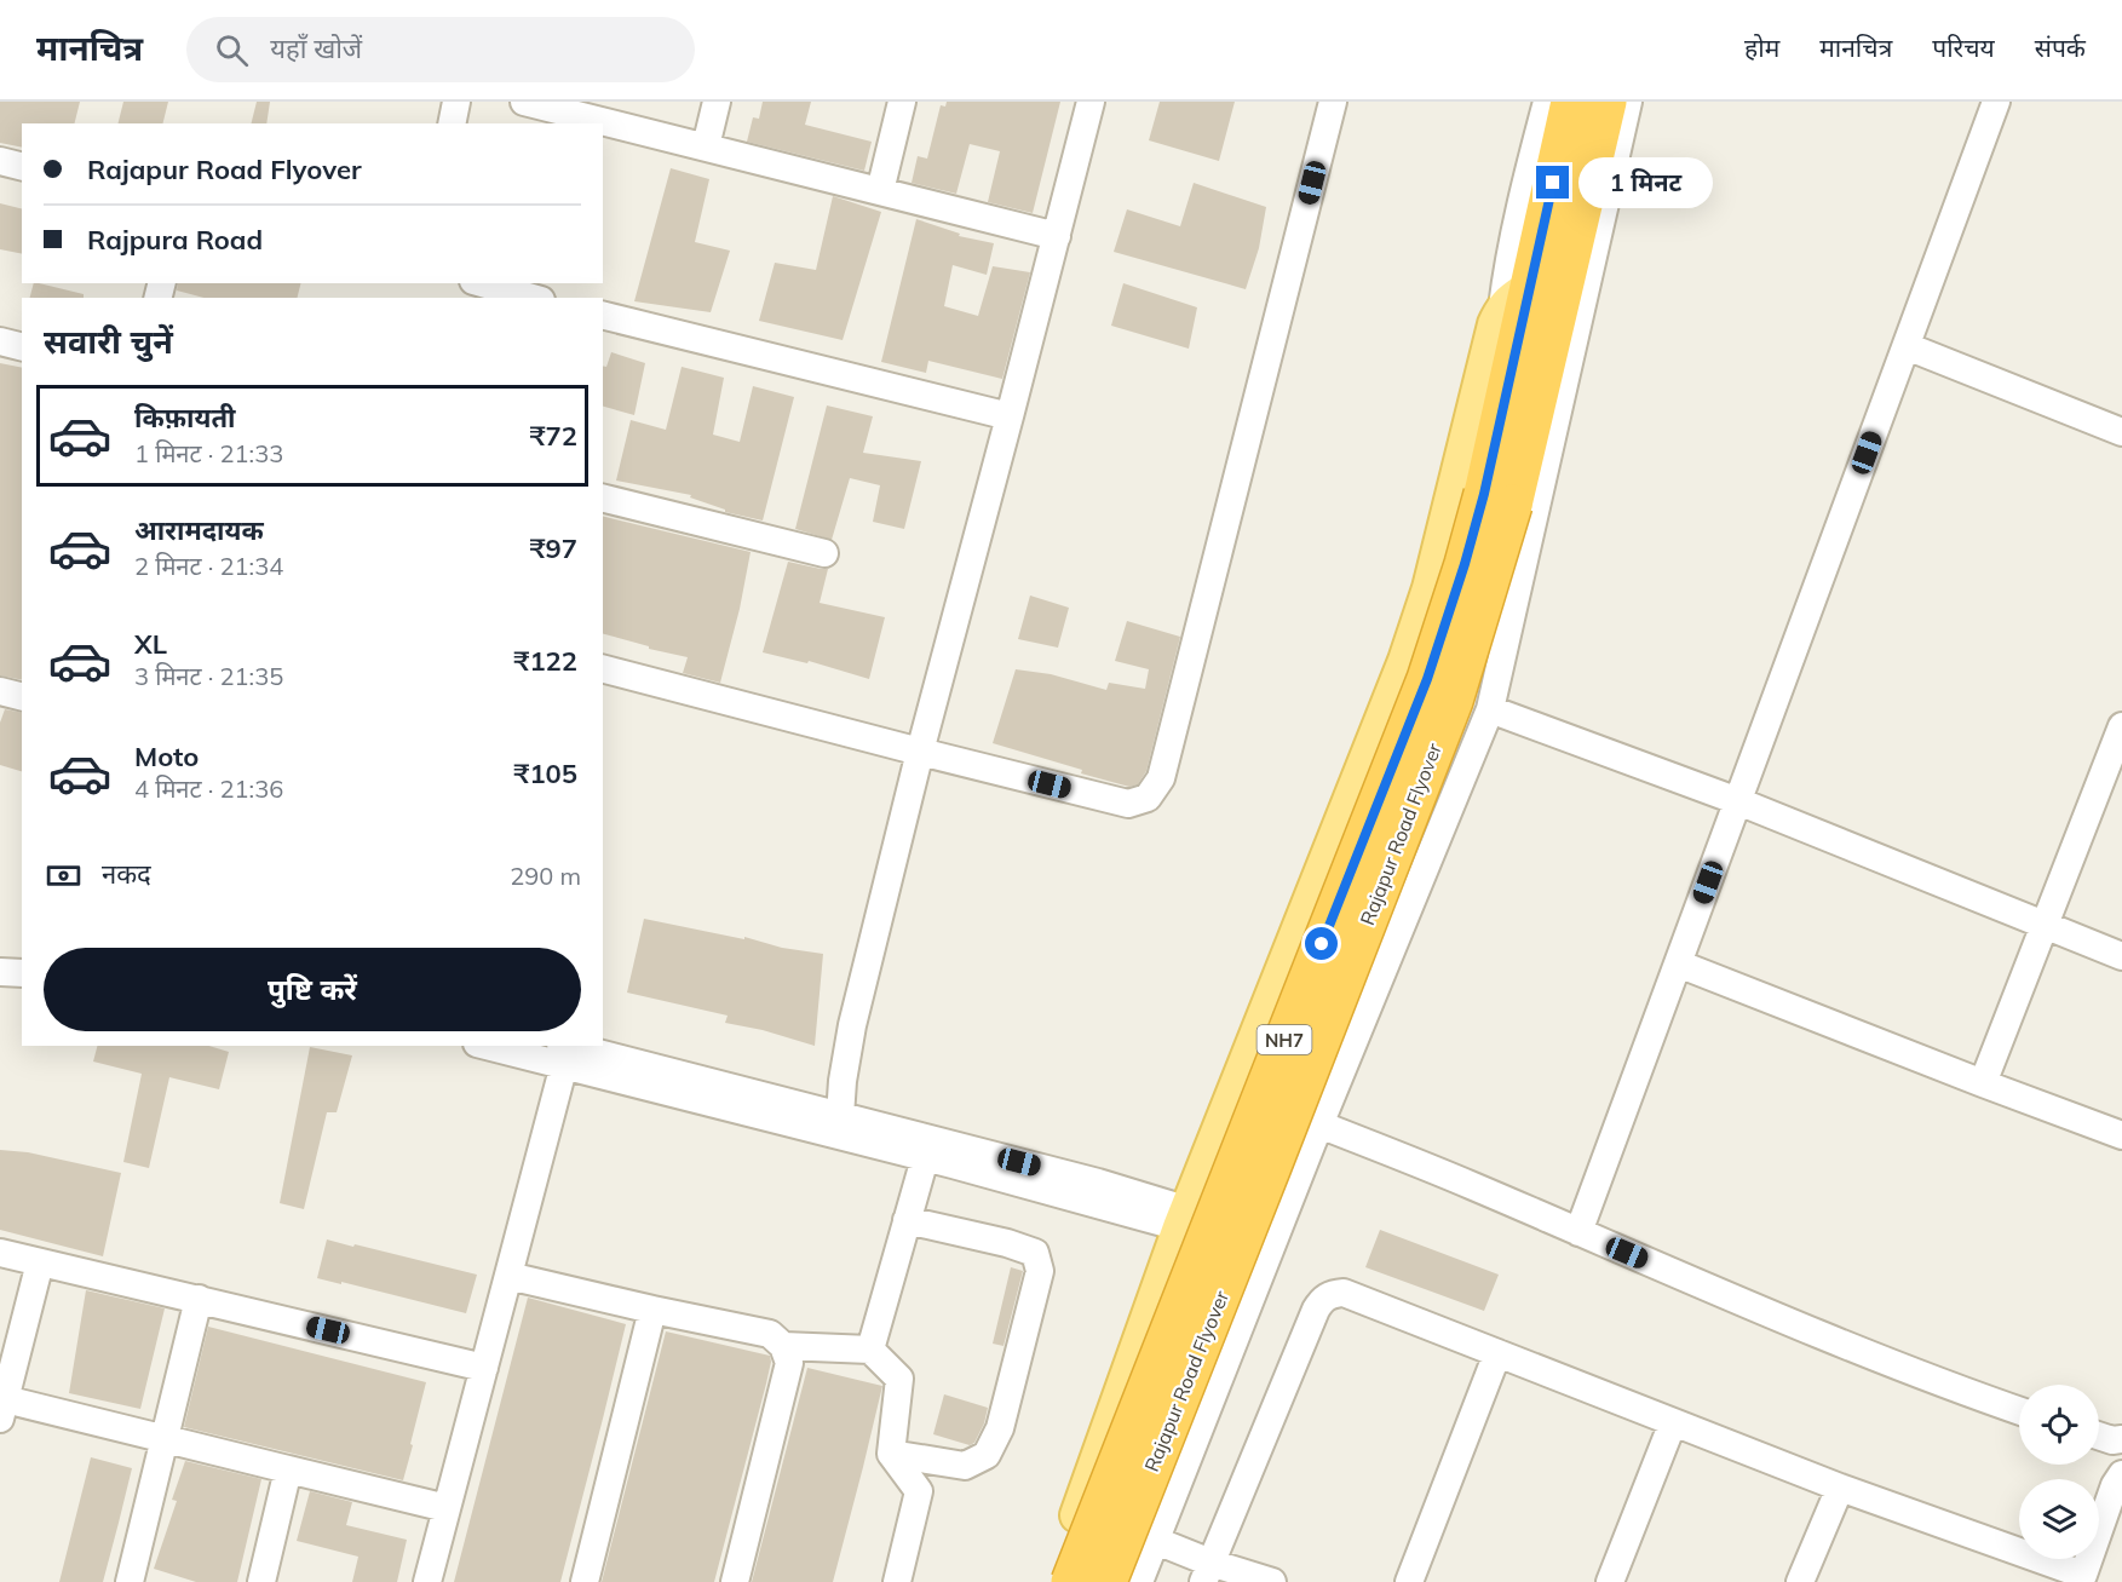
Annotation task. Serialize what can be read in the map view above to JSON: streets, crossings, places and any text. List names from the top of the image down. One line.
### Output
{"streets":{"highway":["Rajapur Road Flyover","NH7"]},"crossings":[["Rajapur Road Flyover","NH7"]],"page":{"header":"मानचित्र","search":"यहाँ खोजें","nav":["होम","मानचित्र","परिचय","संपर्क"],"banner":["Rajapur Road Flyover","Rajpura Road"],"bubble":"1 मिनट","heading":"सवारी चुनें","list":[{"name":"किफ़ायती","note":"1 मिनट · 21:33","value":"₹72"},{"name":"आरामदायक","note":"2 मिनट · 21:34","value":"₹97"},{"name":"XL","note":"3 मिनट · 21:35","value":"₹122"},{"name":"Moto","note":"4 मिनट · 21:36","value":"₹105"}],"pay":["नकद","290 m"],"buttons":"पुष्टि करें"}}
